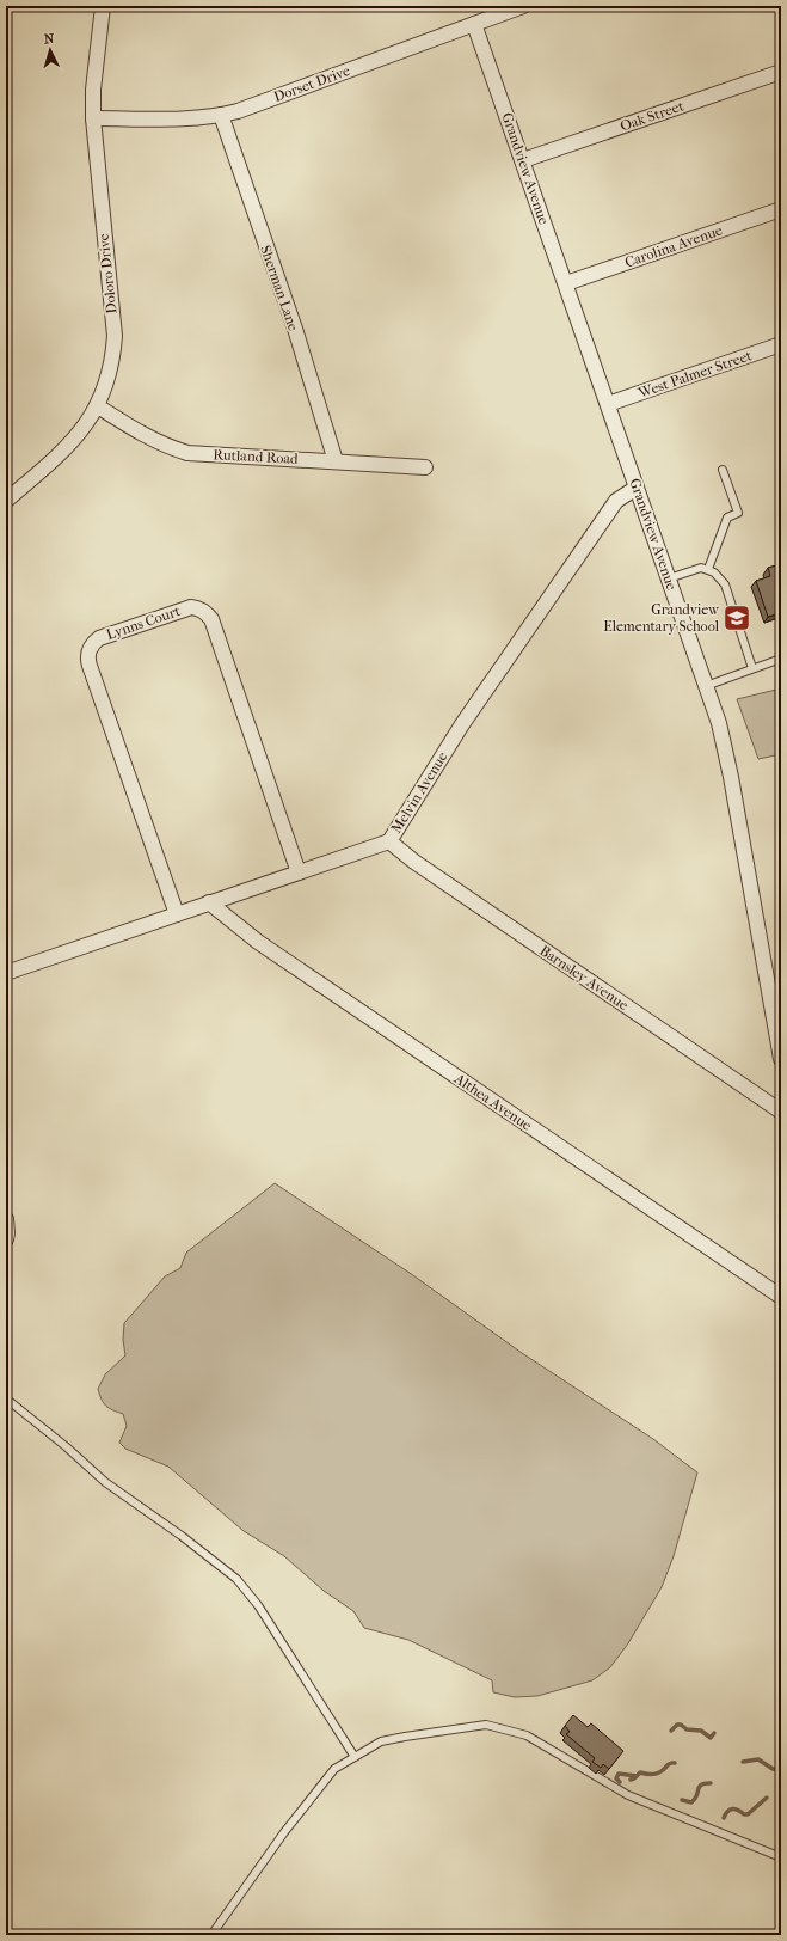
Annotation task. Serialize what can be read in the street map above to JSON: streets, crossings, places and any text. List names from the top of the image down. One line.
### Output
{"streets":{"street":["Dorset Drive","Oak Street","Grandview Avenue","Carolina Avenue","Doloro Drive","Sherman Lane","West Palmer Street","Rutland Road","Lynns Court","Melvin Avenue","Barnsley Avenue","Althea Avenue"]},"crossings":[["Dorset Drive","Grandview Avenue"],["Dorset Drive","Doloro Drive"],["Dorset Drive","Sherman Lane"],["Oak Street","Grandview Avenue"],["Grandview Avenue","Carolina Avenue"],["Grandview Avenue","West Palmer Street"],["Grandview Avenue","Melvin Avenue"],["Doloro Drive","Rutland Road"],["Sherman Lane","Rutland Road"],["Lynns Court","Melvin Avenue"],["Melvin Avenue","Barnsley Avenue"],["Melvin Avenue","Althea Avenue"]],"places":{"school or university":["Grandview Elementary School"]},"north":"top"}
